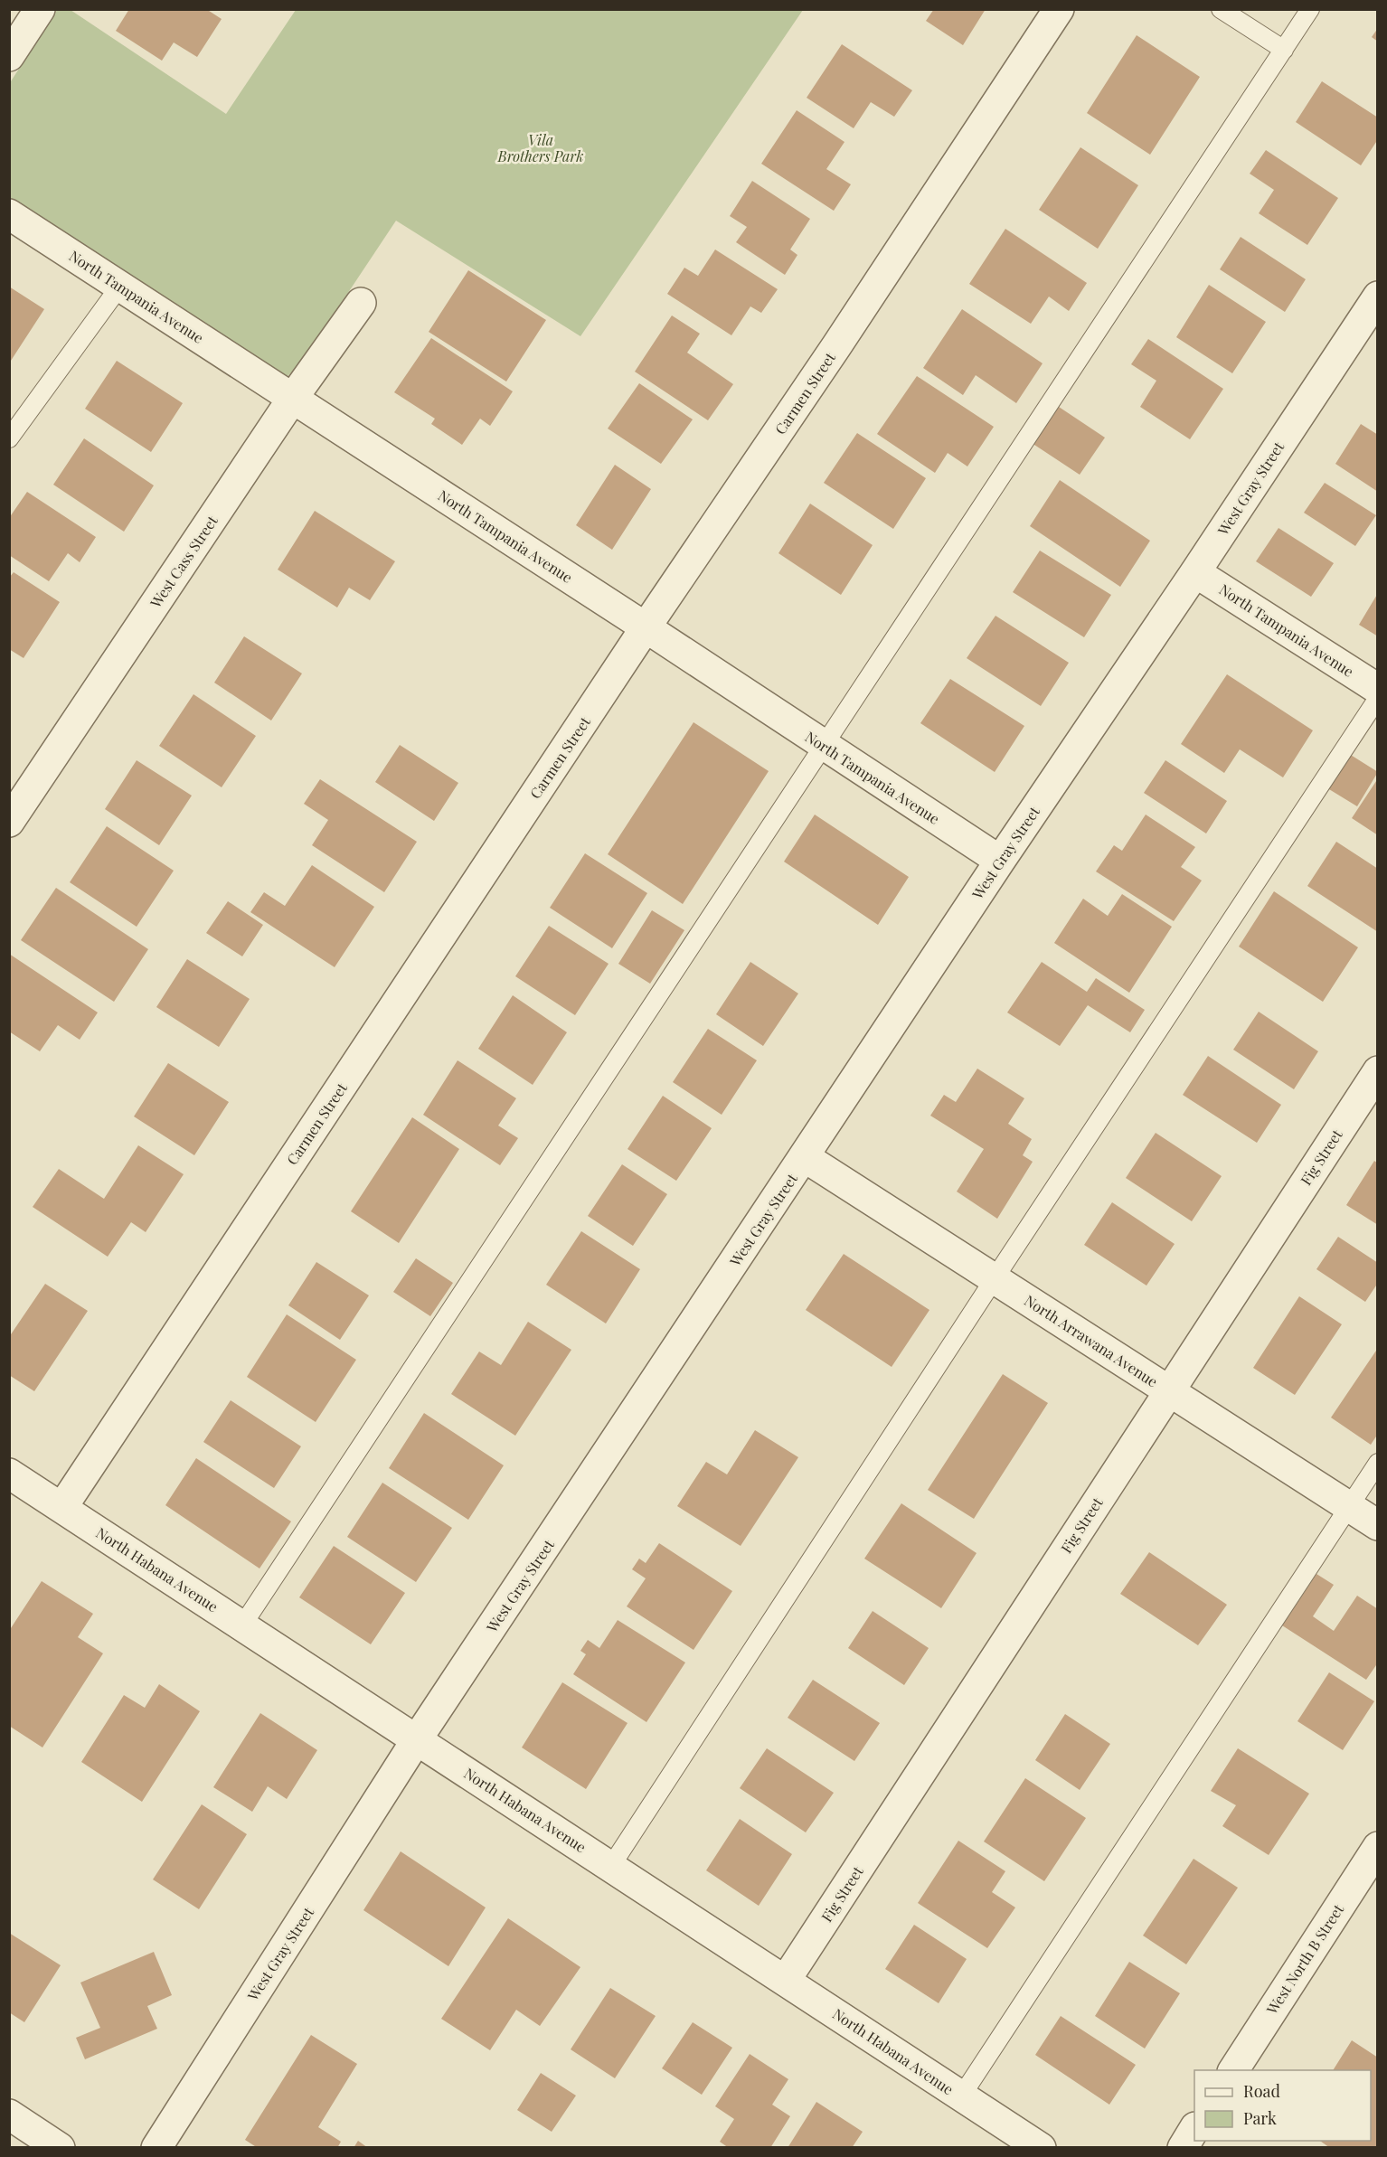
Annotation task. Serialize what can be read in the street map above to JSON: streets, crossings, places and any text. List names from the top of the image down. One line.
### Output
{"streets":{"street":["North Tampania Avenue","Carmen Street","West Gray Street","West Cass Street","Fig Street","North Arrawana Avenue","North Habana Avenue","West North B Street"]},"crossings":[["North Tampania Avenue","Carmen Street"],["North Tampania Avenue","West Gray Street"],["North Tampania Avenue","West Cass Street"],["Carmen Street","North Habana Avenue"],["West Gray Street","North Arrawana Avenue"],["West Gray Street","North Habana Avenue"],["Fig Street","North Arrawana Avenue"],["Fig Street","North Habana Avenue"]],"parks":["Vila Brothers Park"],"legend":["Road","Park"]}
